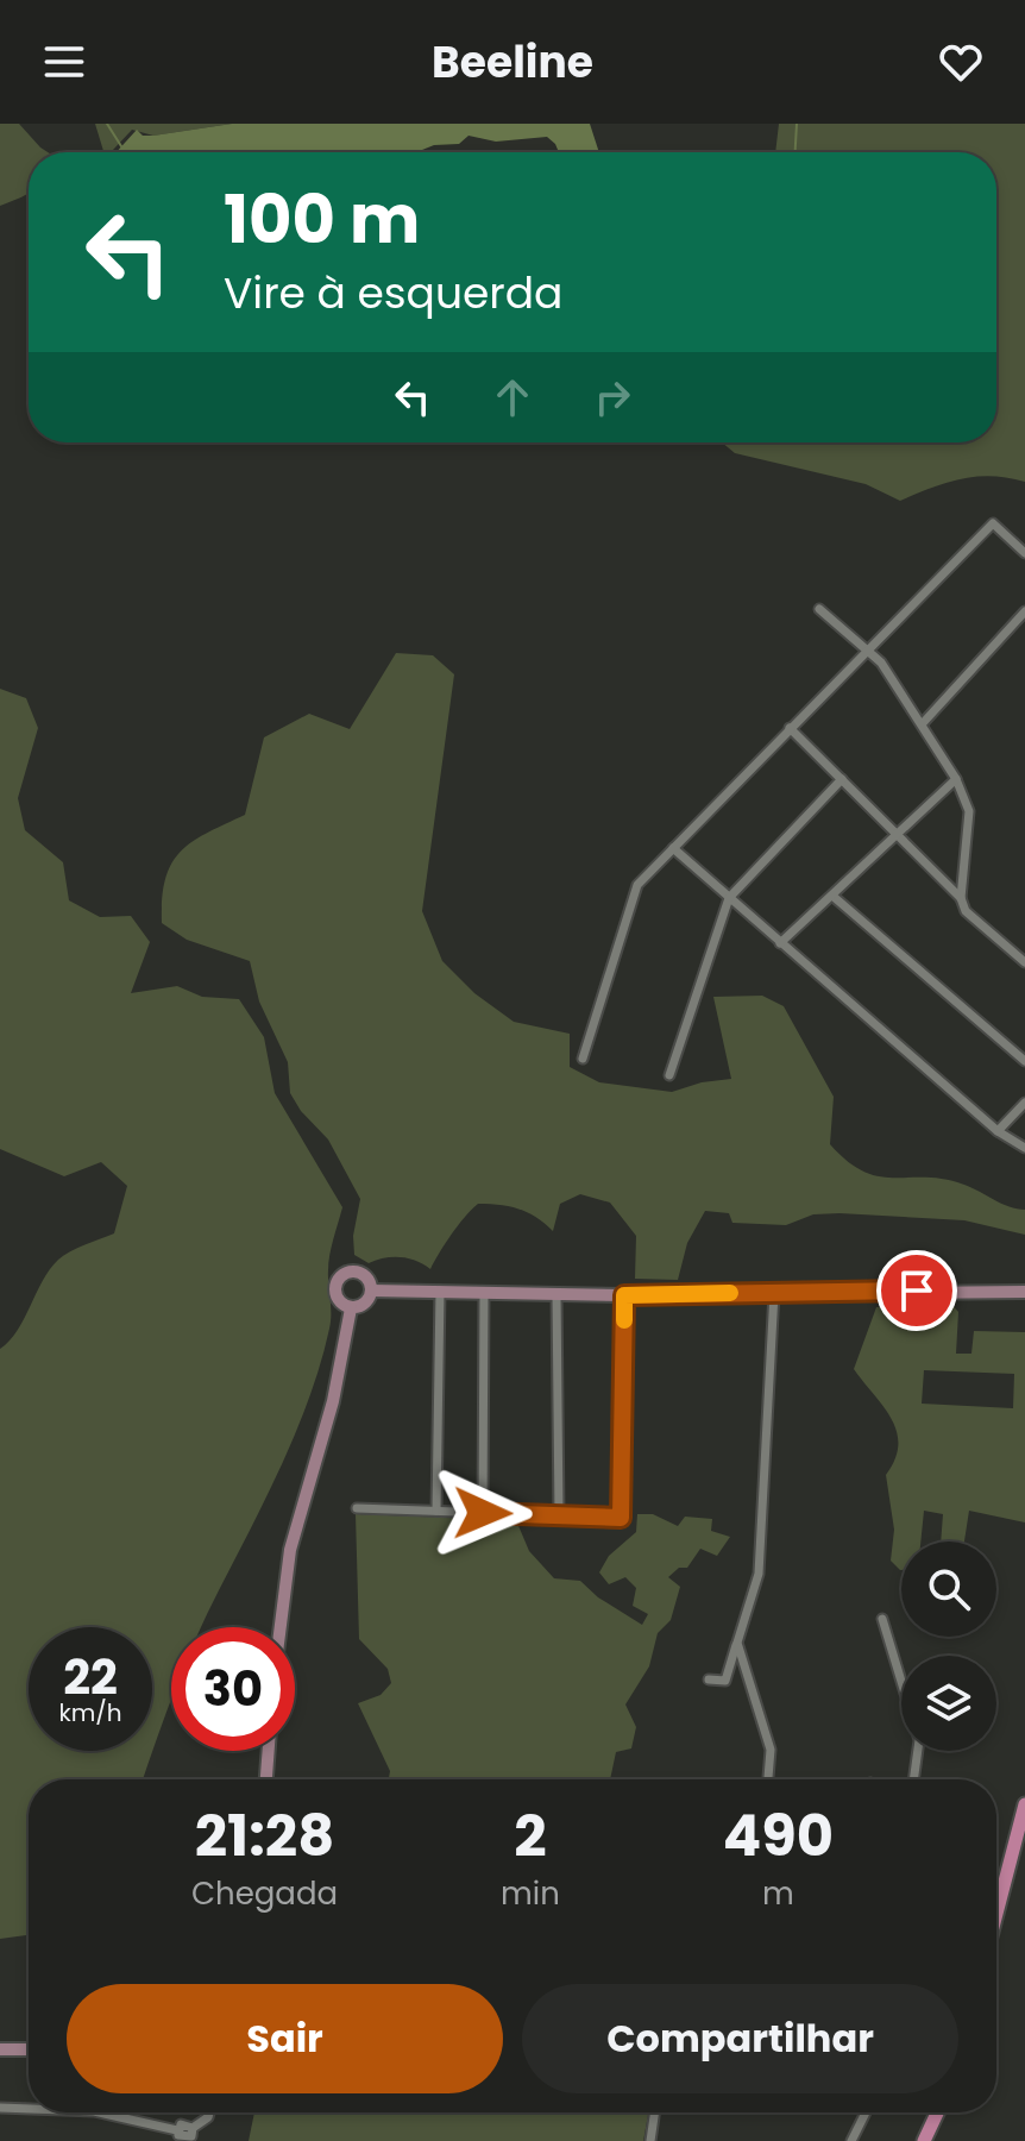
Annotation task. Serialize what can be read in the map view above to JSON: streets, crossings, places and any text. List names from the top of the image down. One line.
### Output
{"page":{"header":"Beeline","turn":["100 m","Vire à esquerda"],"speed":"22 km/h","limit":"30","eta":["21:28","Chegada","2","min","490","m"],"buttons":["Sair","Compartilhar"]}}
